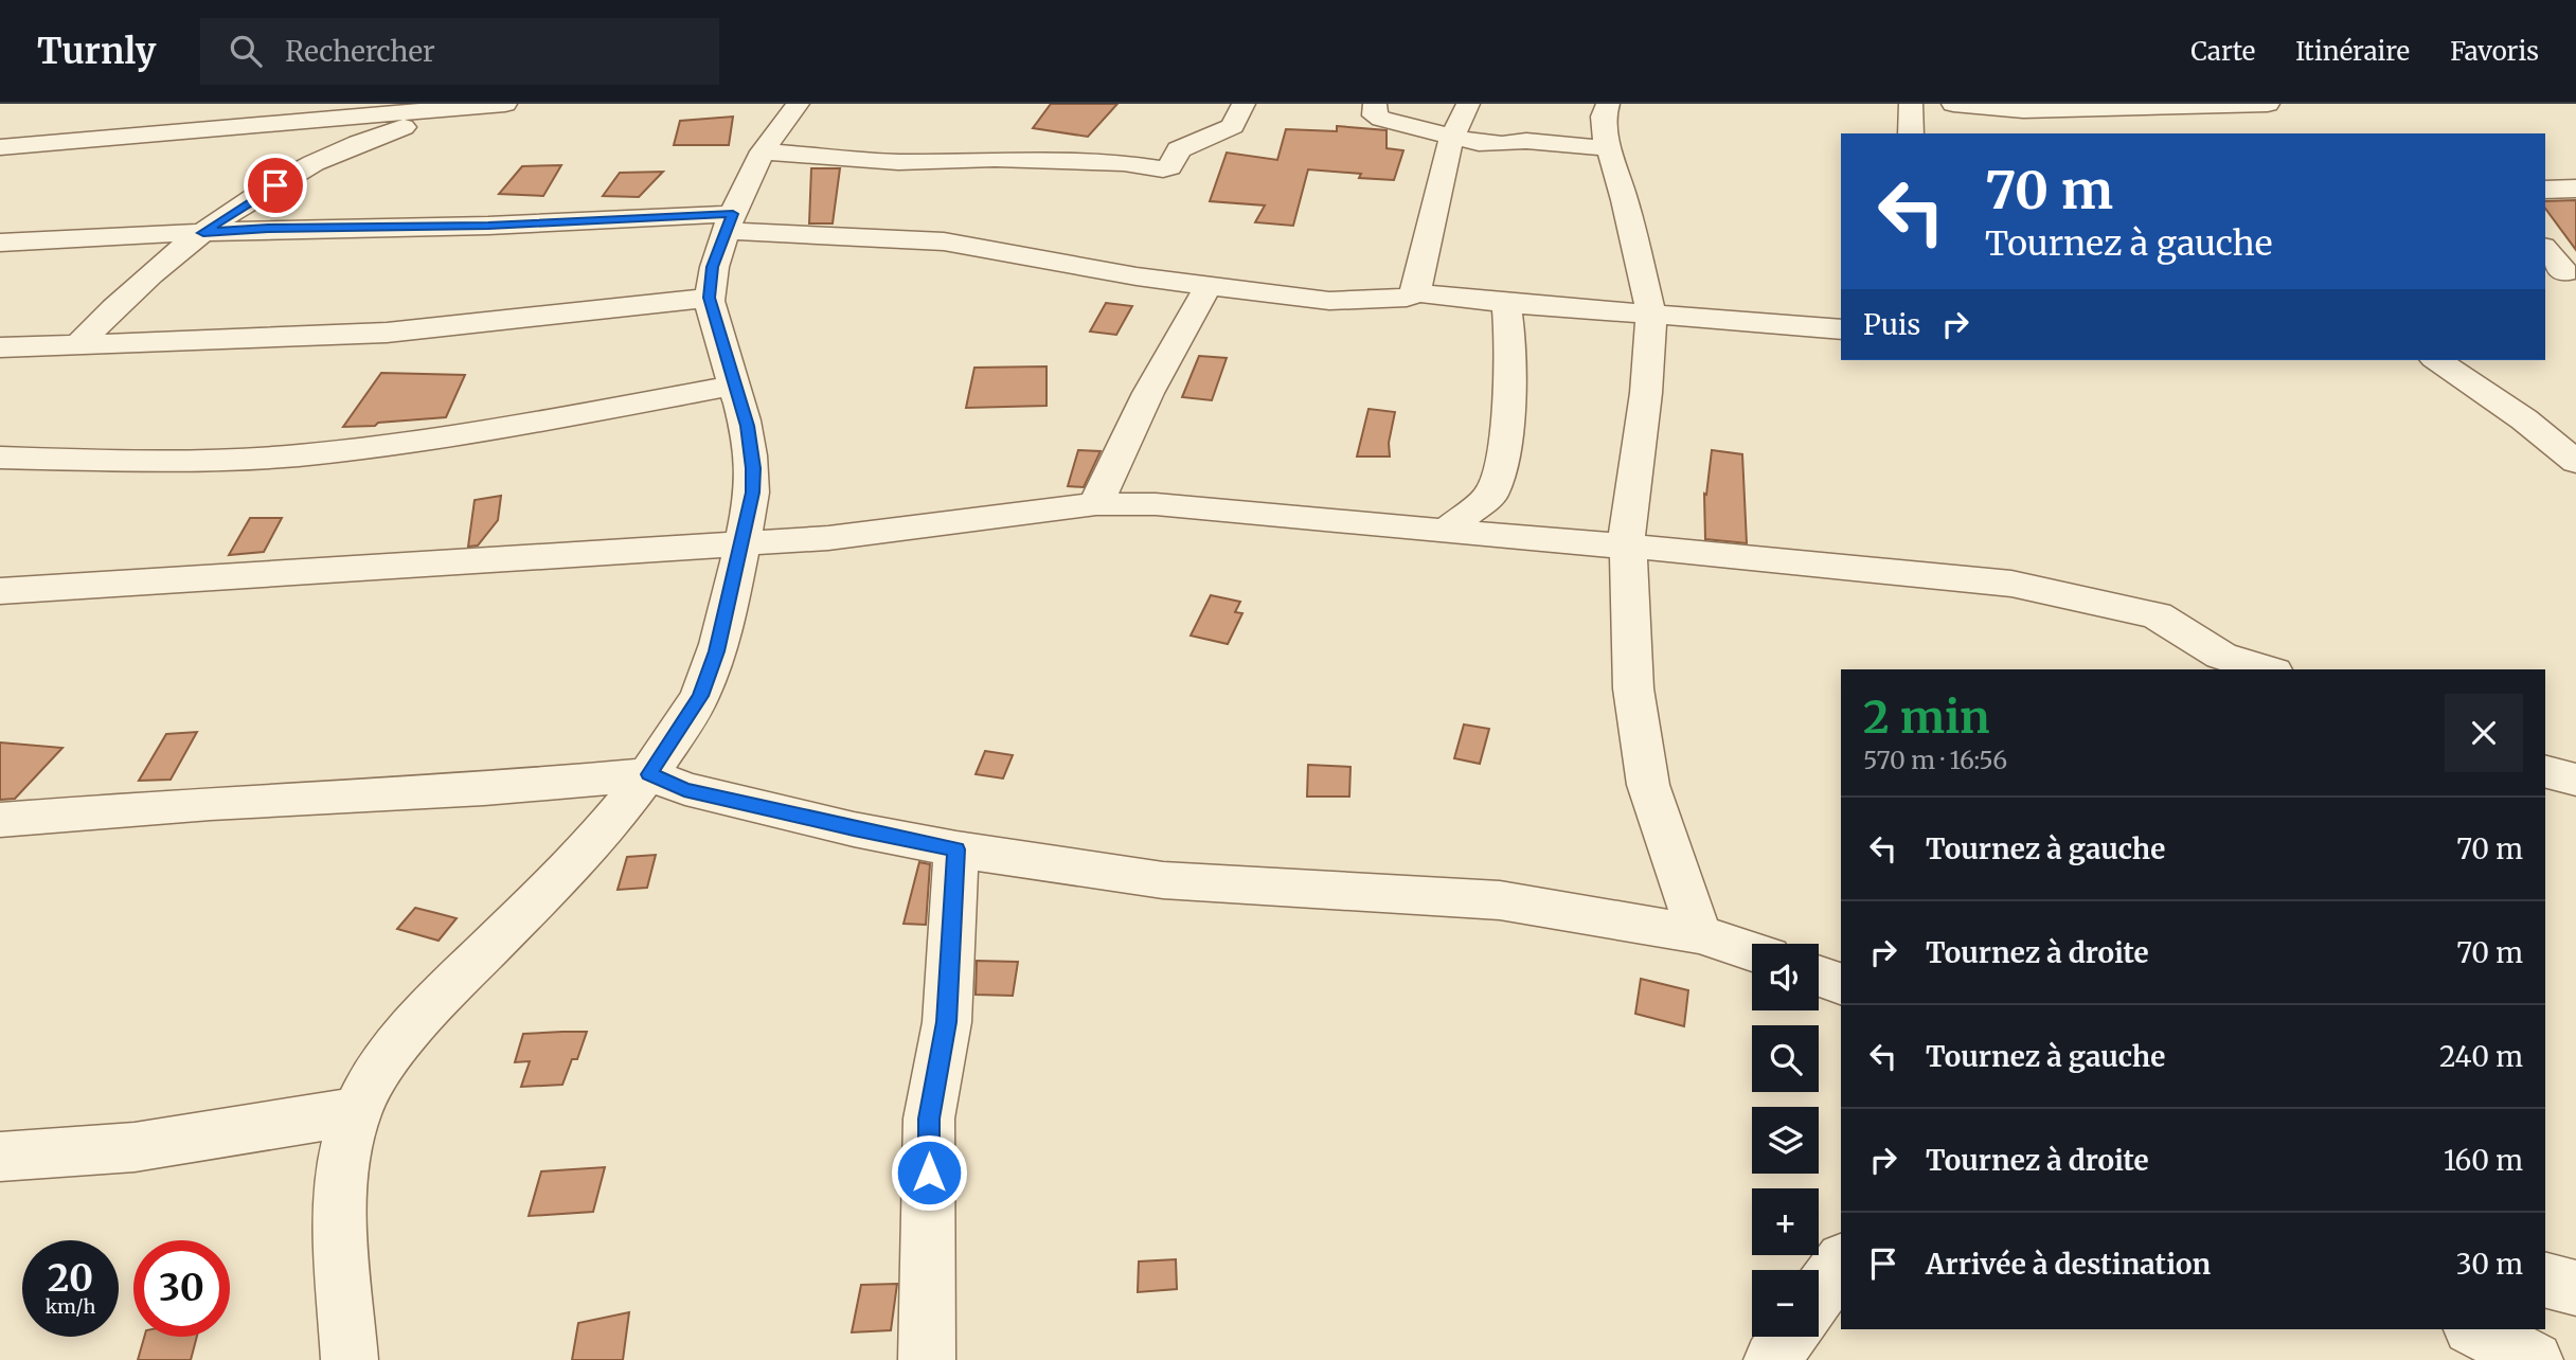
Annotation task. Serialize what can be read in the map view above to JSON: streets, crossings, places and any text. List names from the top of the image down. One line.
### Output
{"page":{"header":"Turnly","search":"Rechercher","nav":["Carte","Itinéraire","Favoris"],"turn":["70 m","Tournez à gauche"],"then":"Puis","heading":["2 min","570 m · 16:56"],"list":[{"name":"Tournez à gauche","value":"70 m"},{"name":"Tournez à droite","value":"70 m"},{"name":"Tournez à gauche","value":"240 m"},{"name":"Tournez à droite","value":"160 m"},{"name":"Arrivée à destination","value":"30 m"}],"map_buttons":["+","−"],"speed":"20 km/h","limit":"30"}}
